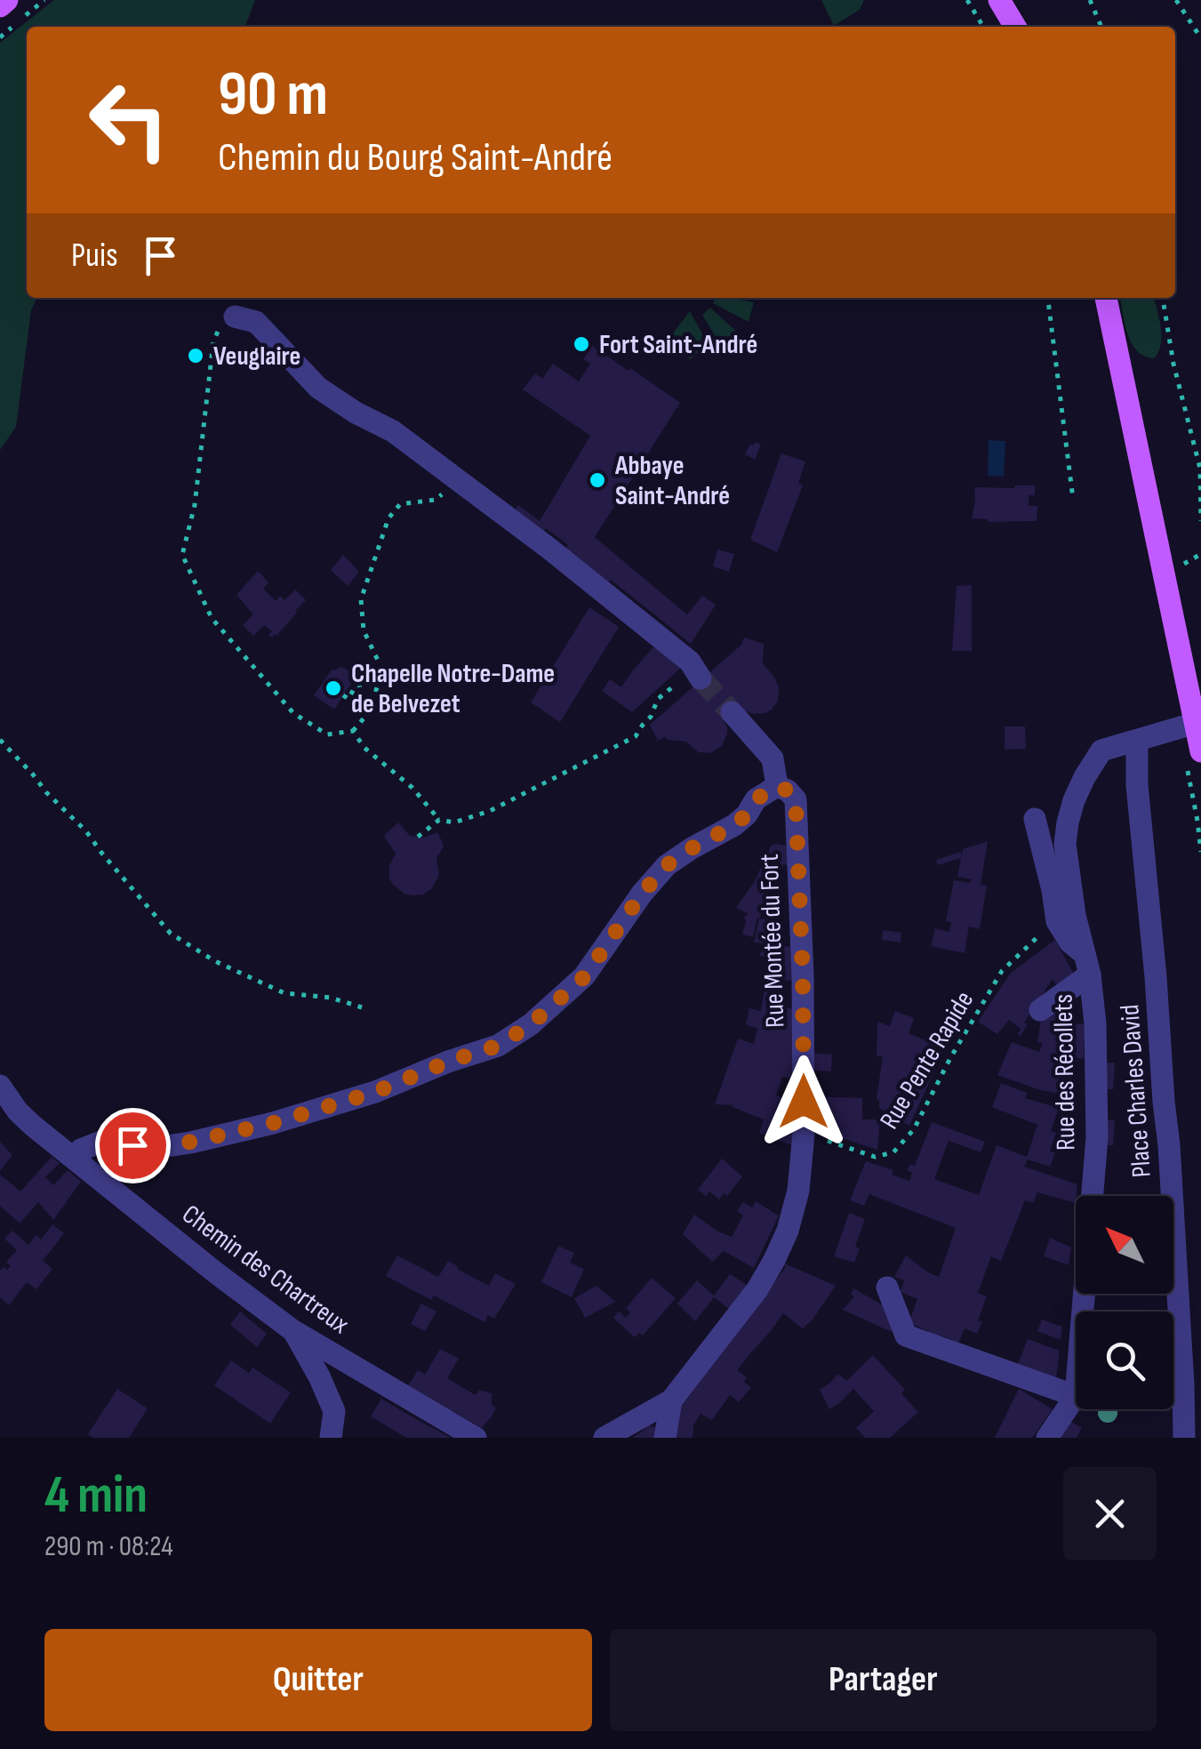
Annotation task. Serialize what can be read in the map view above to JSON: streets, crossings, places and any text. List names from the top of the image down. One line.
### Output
{"streets":{"street":["Rue Montée du Fort","Rue des Récollets","Place Charles David","Chemin des Chartreux"],"path":["Rue Pente Rapide"]},"crossings":[["Rue Montée du Fort","Rue Pente Rapide"],["Rue des Récollets","Place Charles David"]],"places":["Fort Saint-André","Veuglaire","Abbaye Saint-André","Chapelle Notre-Dame de Belvezet"],"north":"top left","page":{"turn":["90 m","Chemin du Bourg Saint-André"],"then":"Puis","heading":["4 min","290 m · 08:24"],"buttons":["Quitter","Partager"]}}
